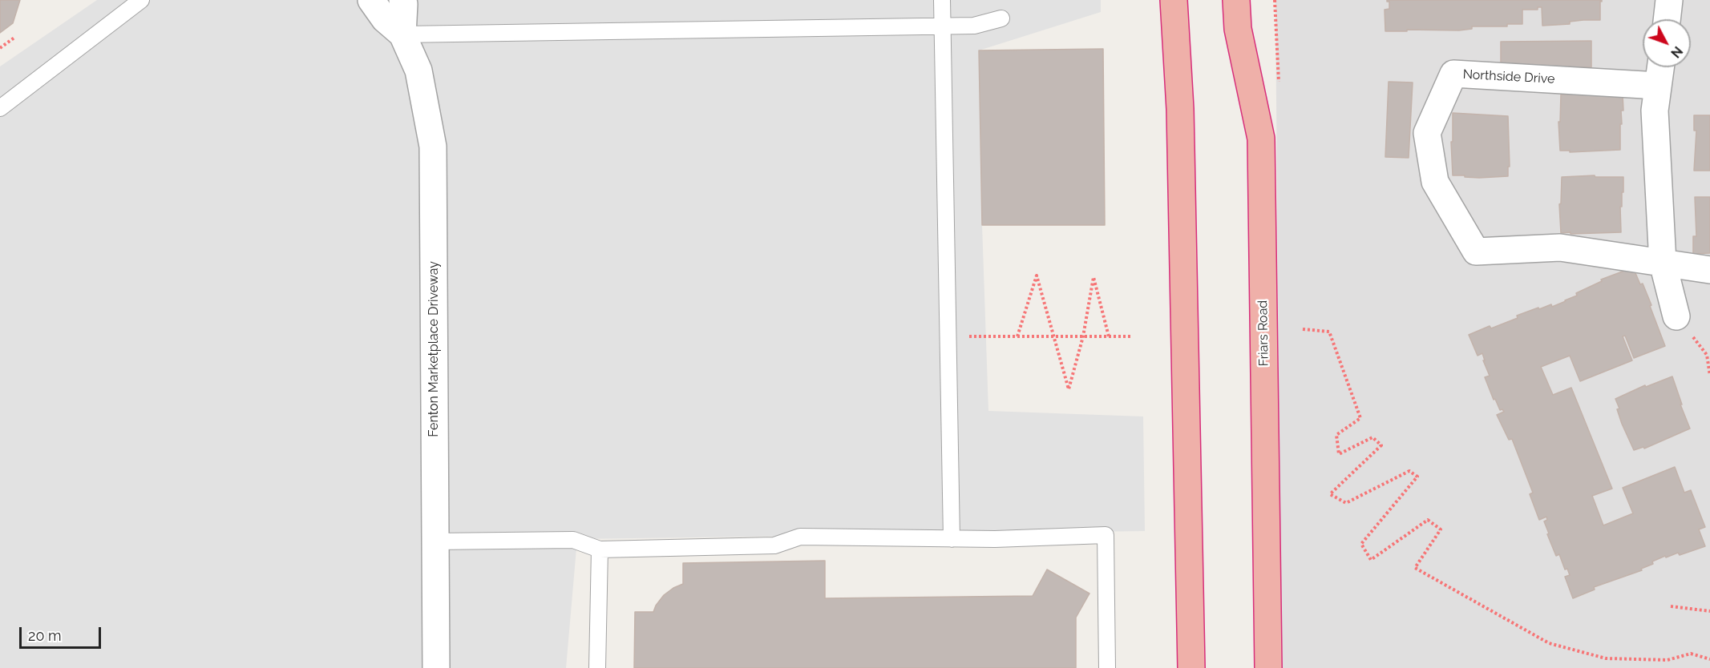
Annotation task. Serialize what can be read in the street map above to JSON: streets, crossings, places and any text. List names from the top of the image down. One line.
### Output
{"streets":{"highway":["Friars Road"],"street":["Northside Drive","Fenton Marketplace Driveway"]},"scale_bar":"20 m","north":"bottom right"}
